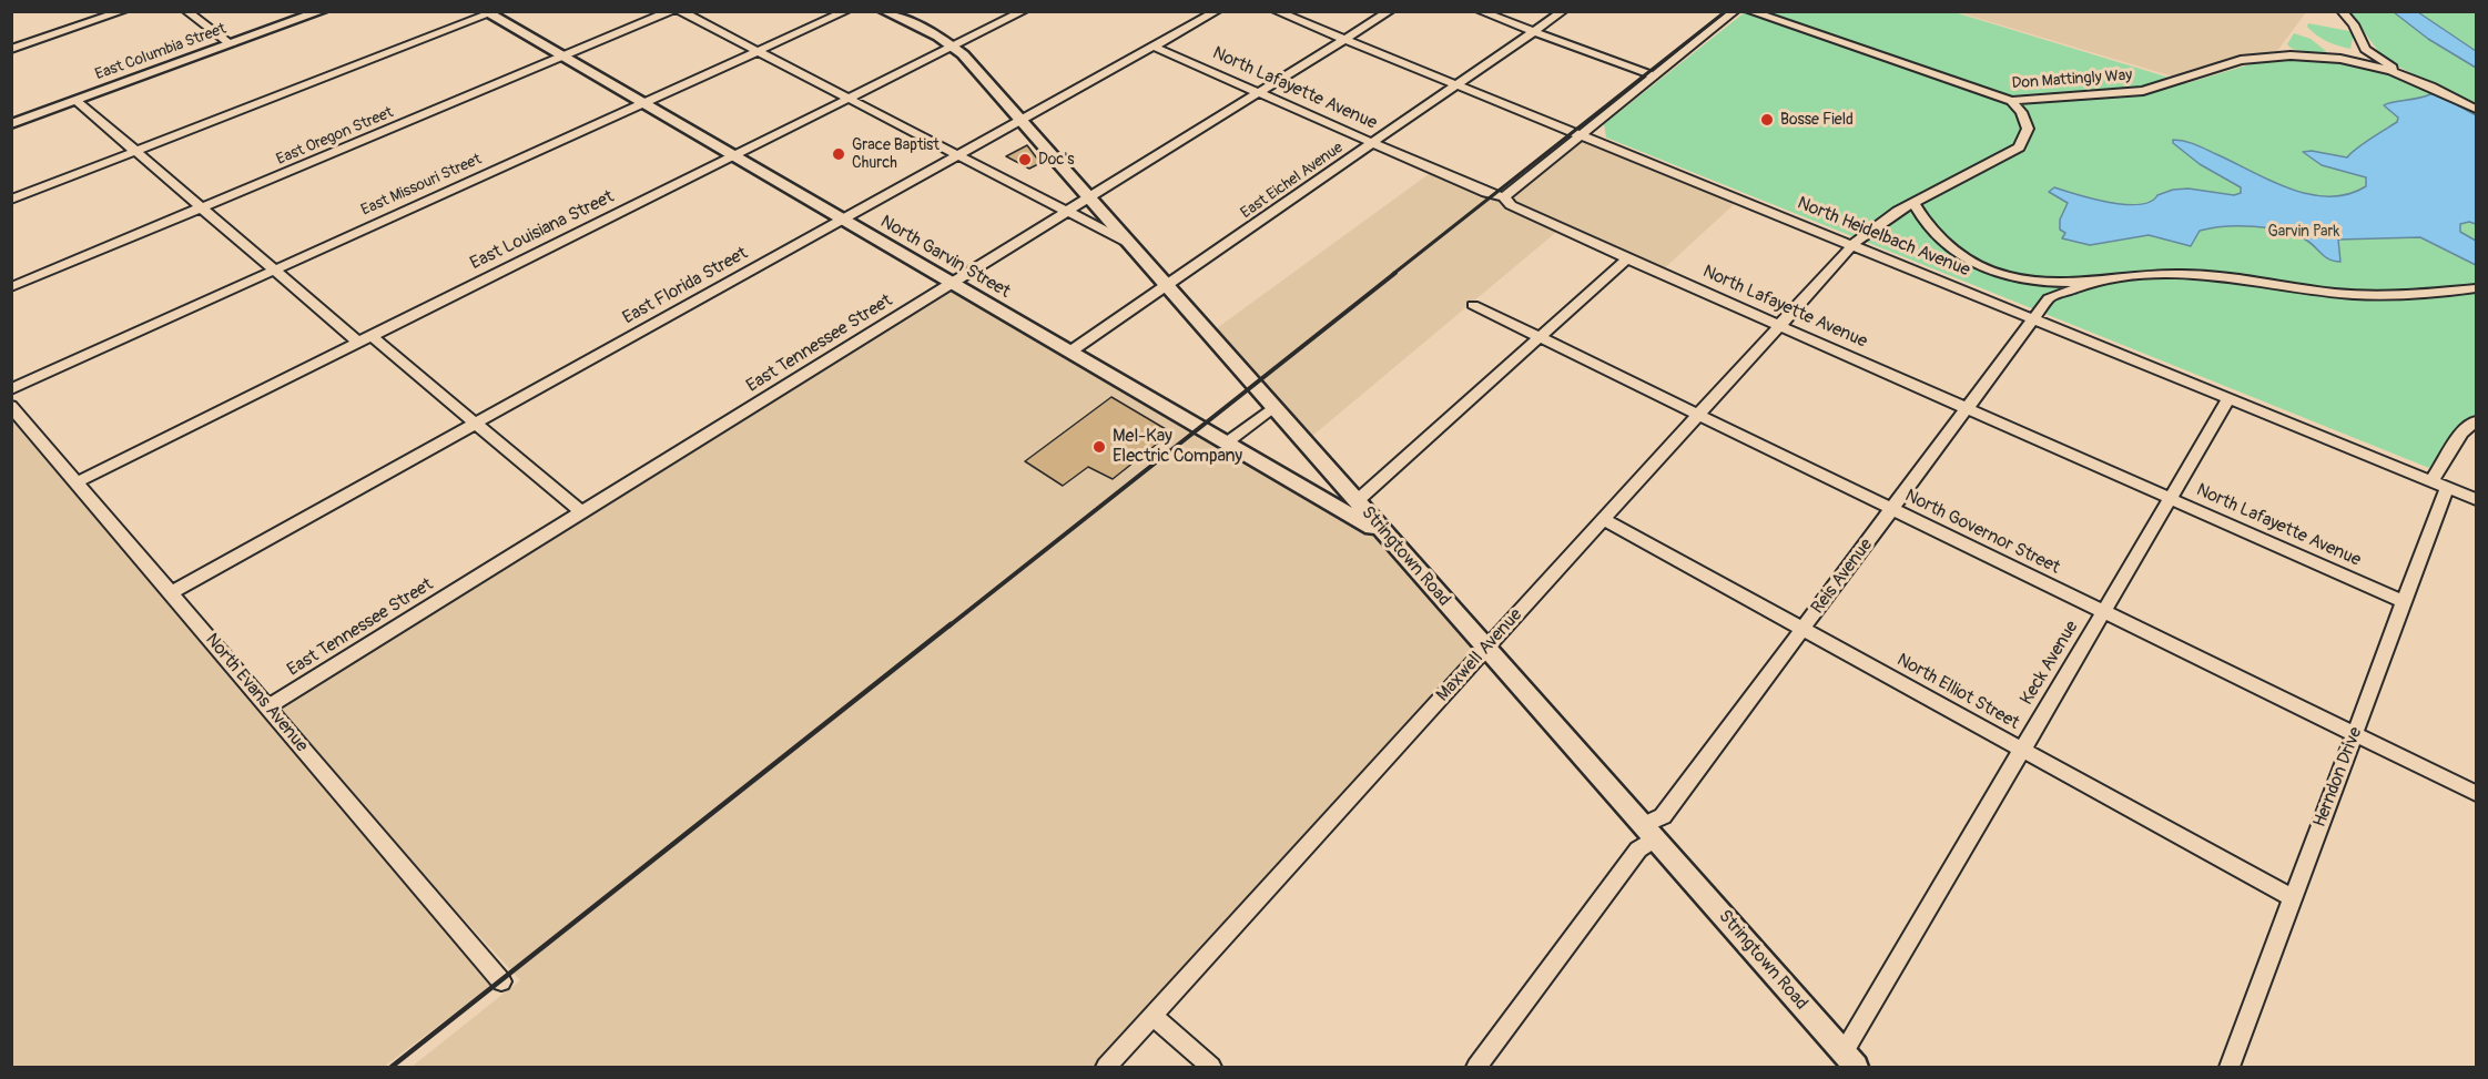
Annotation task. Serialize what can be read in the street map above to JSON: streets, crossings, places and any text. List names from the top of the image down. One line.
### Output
{"streets":{"main road":["East Columbia Street","North Garvin Street","Stringtown Road"],"street":["Don Mattingly Way","North Lafayette Avenue","East Oregon Street","East Eichel Avenue","East Missouri Street","East Louisiana Street","North Heidelbach Avenue","East Florida Street","East Tennessee Street","North Governor Street","Reis Avenue","Maxwell Avenue","Keck Avenue","North Elliot Street","North Evans Avenue","Herndon Drive"]},"crossings":[["Don Mattingly Way","Maxwell Avenue"],["North Lafayette Avenue","East Eichel Avenue"],["North Lafayette Avenue","East Florida Street"],["North Lafayette Avenue","East Tennessee Street"],["North Lafayette Avenue","Reis Avenue"],["North Lafayette Avenue","Maxwell Avenue"],["North Lafayette Avenue","Keck Avenue"],["North Lafayette Avenue","Herndon Drive"],["East Oregon Street","North Garvin Street"],["East Eichel Avenue","North Heidelbach Avenue"],["East Eichel Avenue","North Garvin Street"],["East Eichel Avenue","Stringtown Road"],["East Missouri Street","North Garvin Street"],["East Louisiana Street","North Garvin Street"],["East Louisiana Street","Stringtown Road"],["East Louisiana Street","North Evans Avenue"],["North Heidelbach Avenue","East Tennessee Street"],["North Heidelbach Avenue","Reis Avenue"],["North Heidelbach Avenue","Maxwell Avenue"],["North Heidelbach Avenue","Keck Avenue"],["North Heidelbach Avenue","Herndon Drive"],["North Garvin Street","East Florida Street"],["North Garvin Street","East Tennessee Street"],["North Garvin Street","Stringtown Road"],["East Florida Street","Stringtown Road"],["East Florida Street","North Evans Avenue"],["East Tennessee Street","Stringtown Road"],["East Tennessee Street","North Evans Avenue"],["North Governor Street","Reis Avenue"],["North Governor Street","Maxwell Avenue"],["North Governor Street","Keck Avenue"],["North Governor Street","Herndon Drive"],["Stringtown Road","Reis Avenue"],["Stringtown Road","Maxwell Avenue"],["Stringtown Road","Keck Avenue"],["Reis Avenue","North Elliot Street"],["Maxwell Avenue","North Elliot Street"],["Keck Avenue","North Elliot Street"],["North Elliot Street","Herndon Drive"]],"parks":["Garvin Park"],"places":["Bosse Field","Grace Baptist Church","Doc's","Mel-Kay Electric Company"]}
